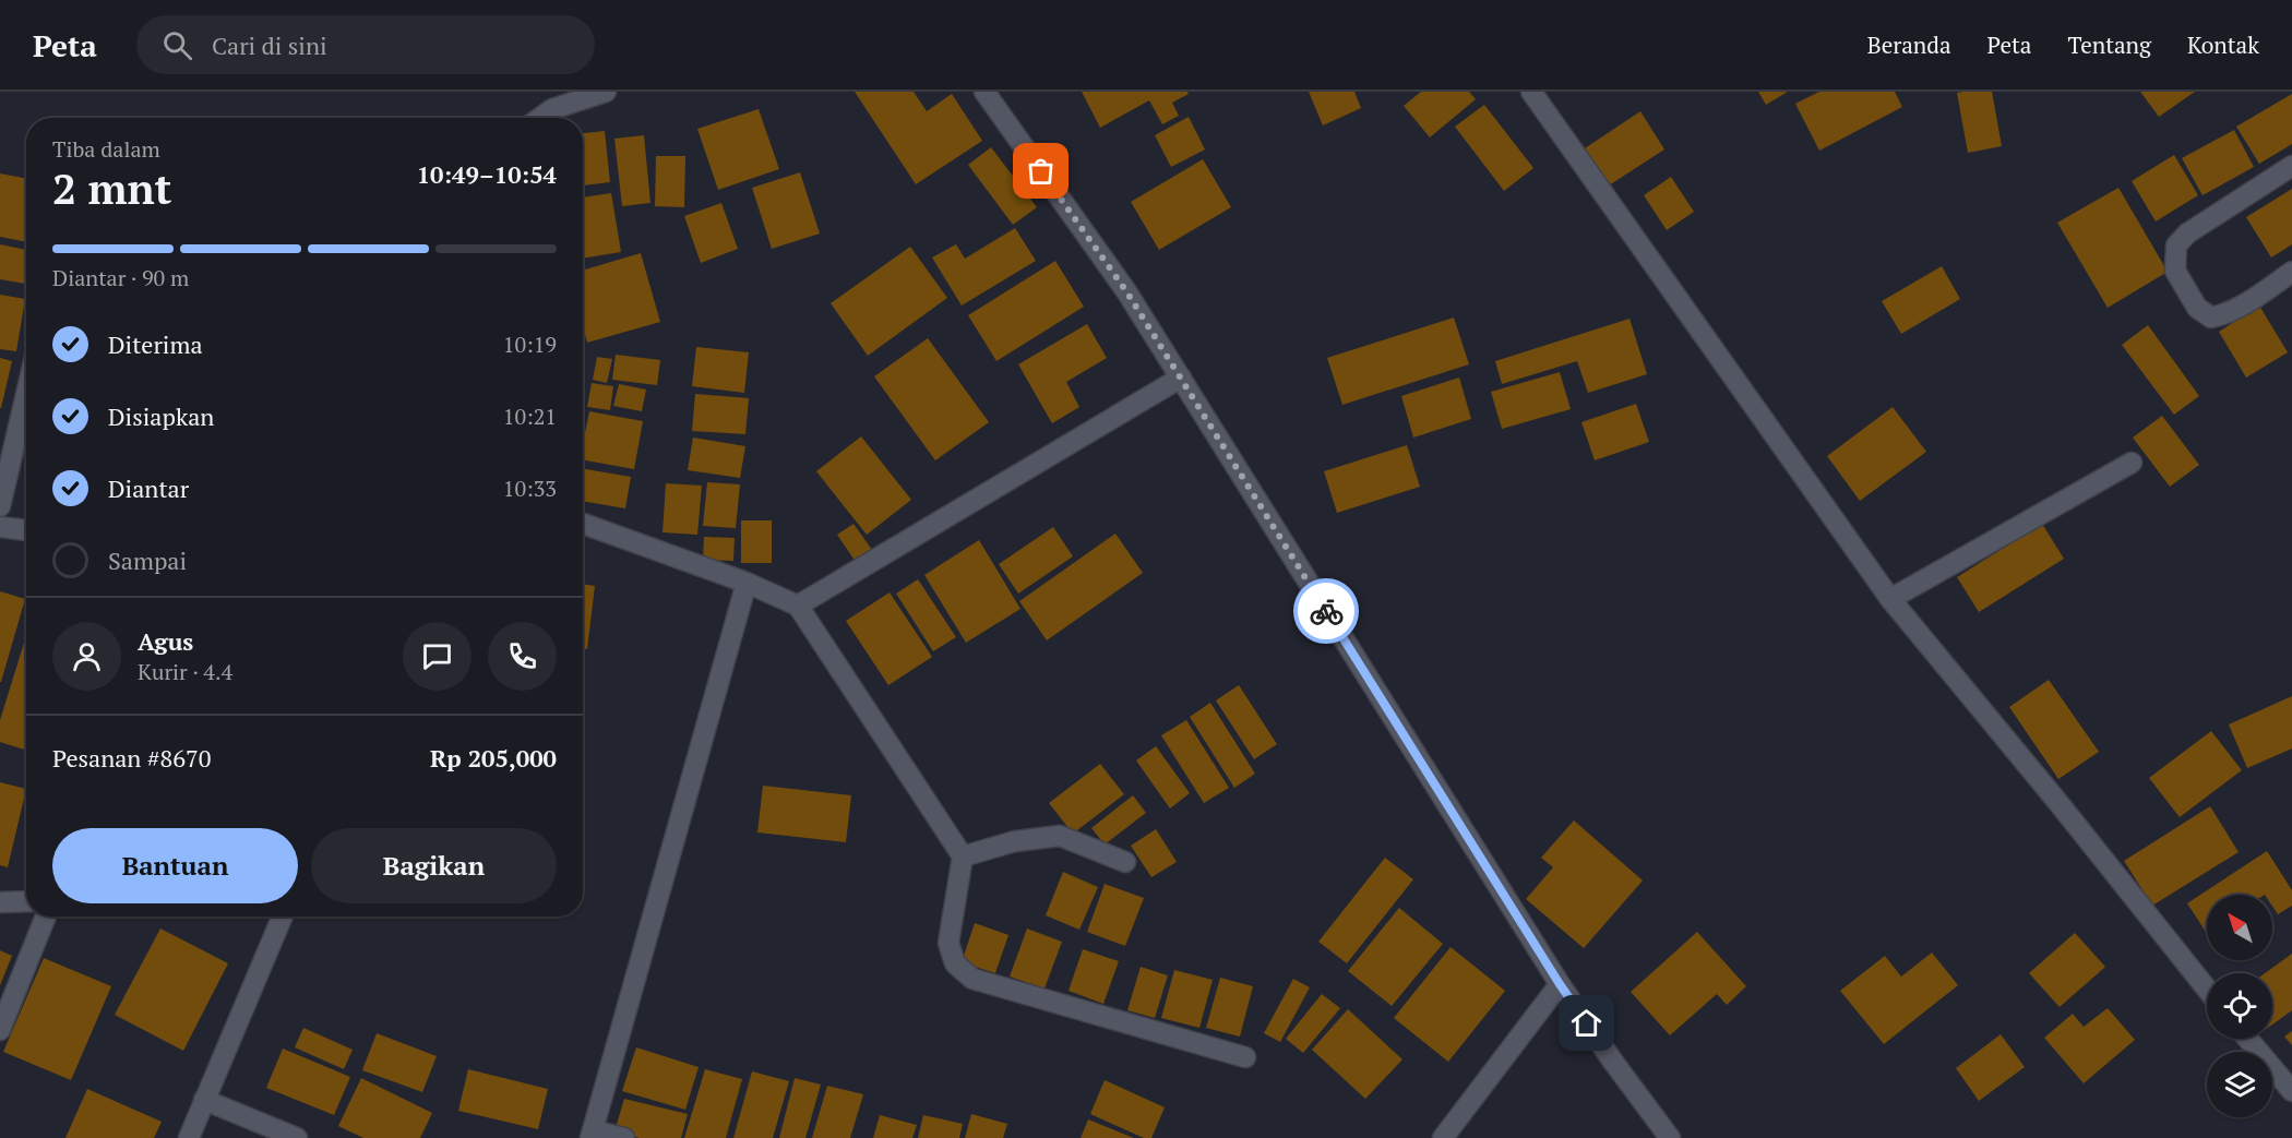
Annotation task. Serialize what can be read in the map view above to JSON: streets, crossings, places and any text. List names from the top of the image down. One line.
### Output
{"north":"top left","page":{"header":"Peta","search":"Cari di sini","nav":["Beranda","Peta","Tentang","Kontak"],"heading":["2 mnt","Tiba dalam","10:49–10:54"],"panel":["Agus","Kurir · 4.4","Pesanan #8670","Rp 205,000"],"bar":"Diantar · 90 m","list":[["Diterima","10:19"],["Disiapkan","10:21"],["Diantar","10:33"],"Sampai"],"buttons":["Bantuan","Bagikan"]}}
